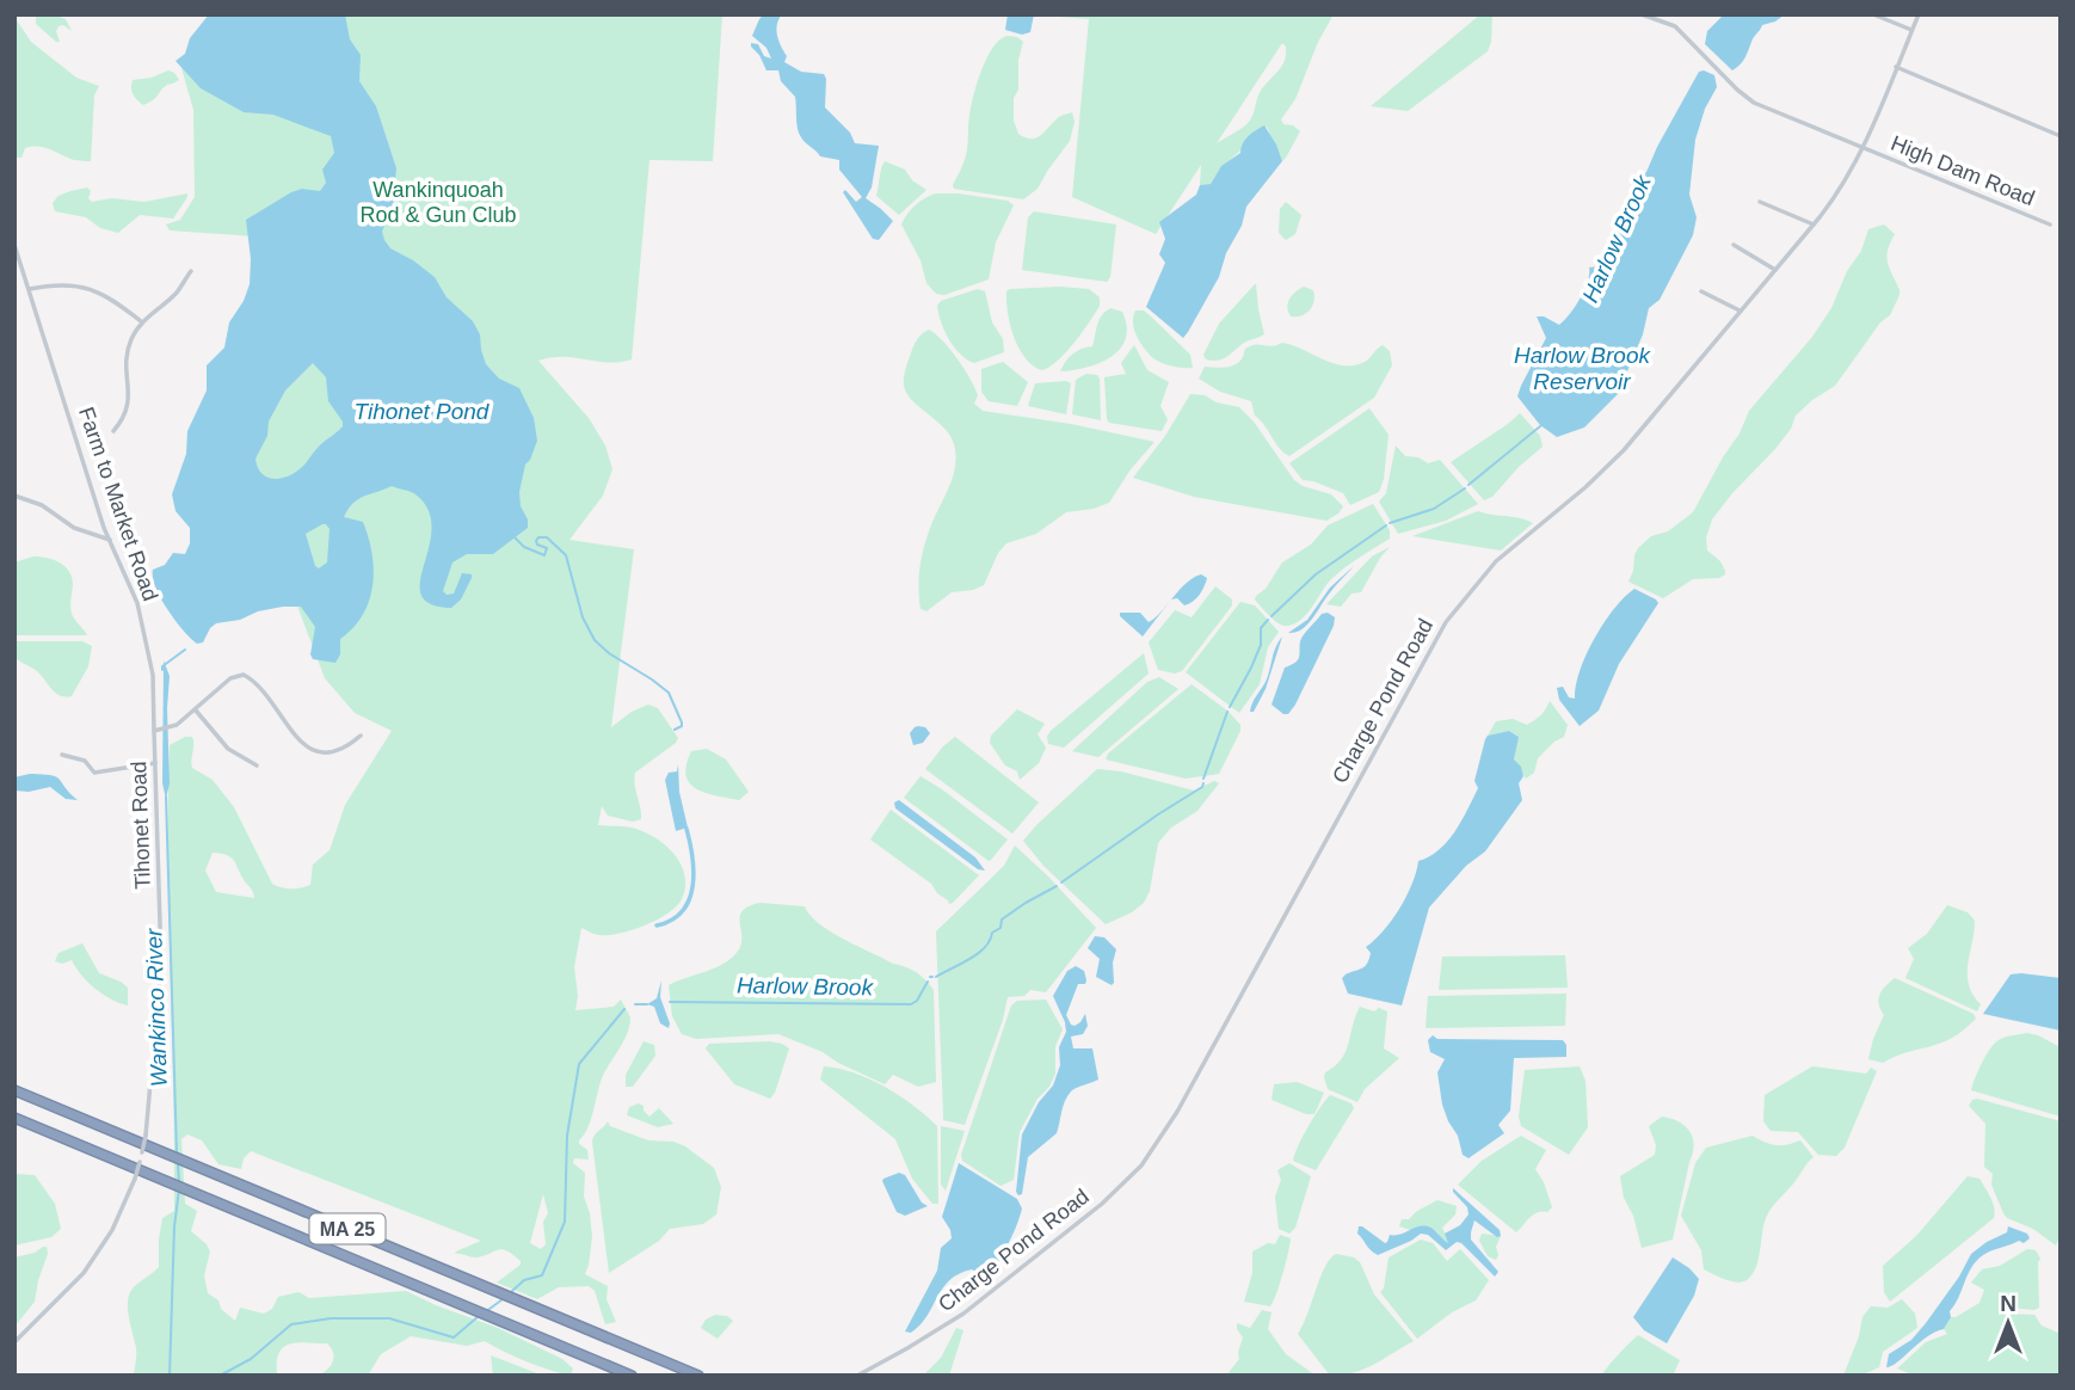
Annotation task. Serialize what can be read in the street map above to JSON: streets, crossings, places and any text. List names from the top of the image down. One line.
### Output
{"streets":{"highway":["MA 25"],"street":["High Dam Road","Farm to Market Road","Charge Pond Road","Tihonet Road"]},"crossings":[["High Dam Road","Charge Pond Road"],["Farm to Market Road","Tihonet Road"]],"water":["Harlow Brook","Harlow Brook Reservoir","Tihonet Pond","Wankinco River"],"parks":["Wankinquoah Rod & Gun Club"],"north":"top"}
